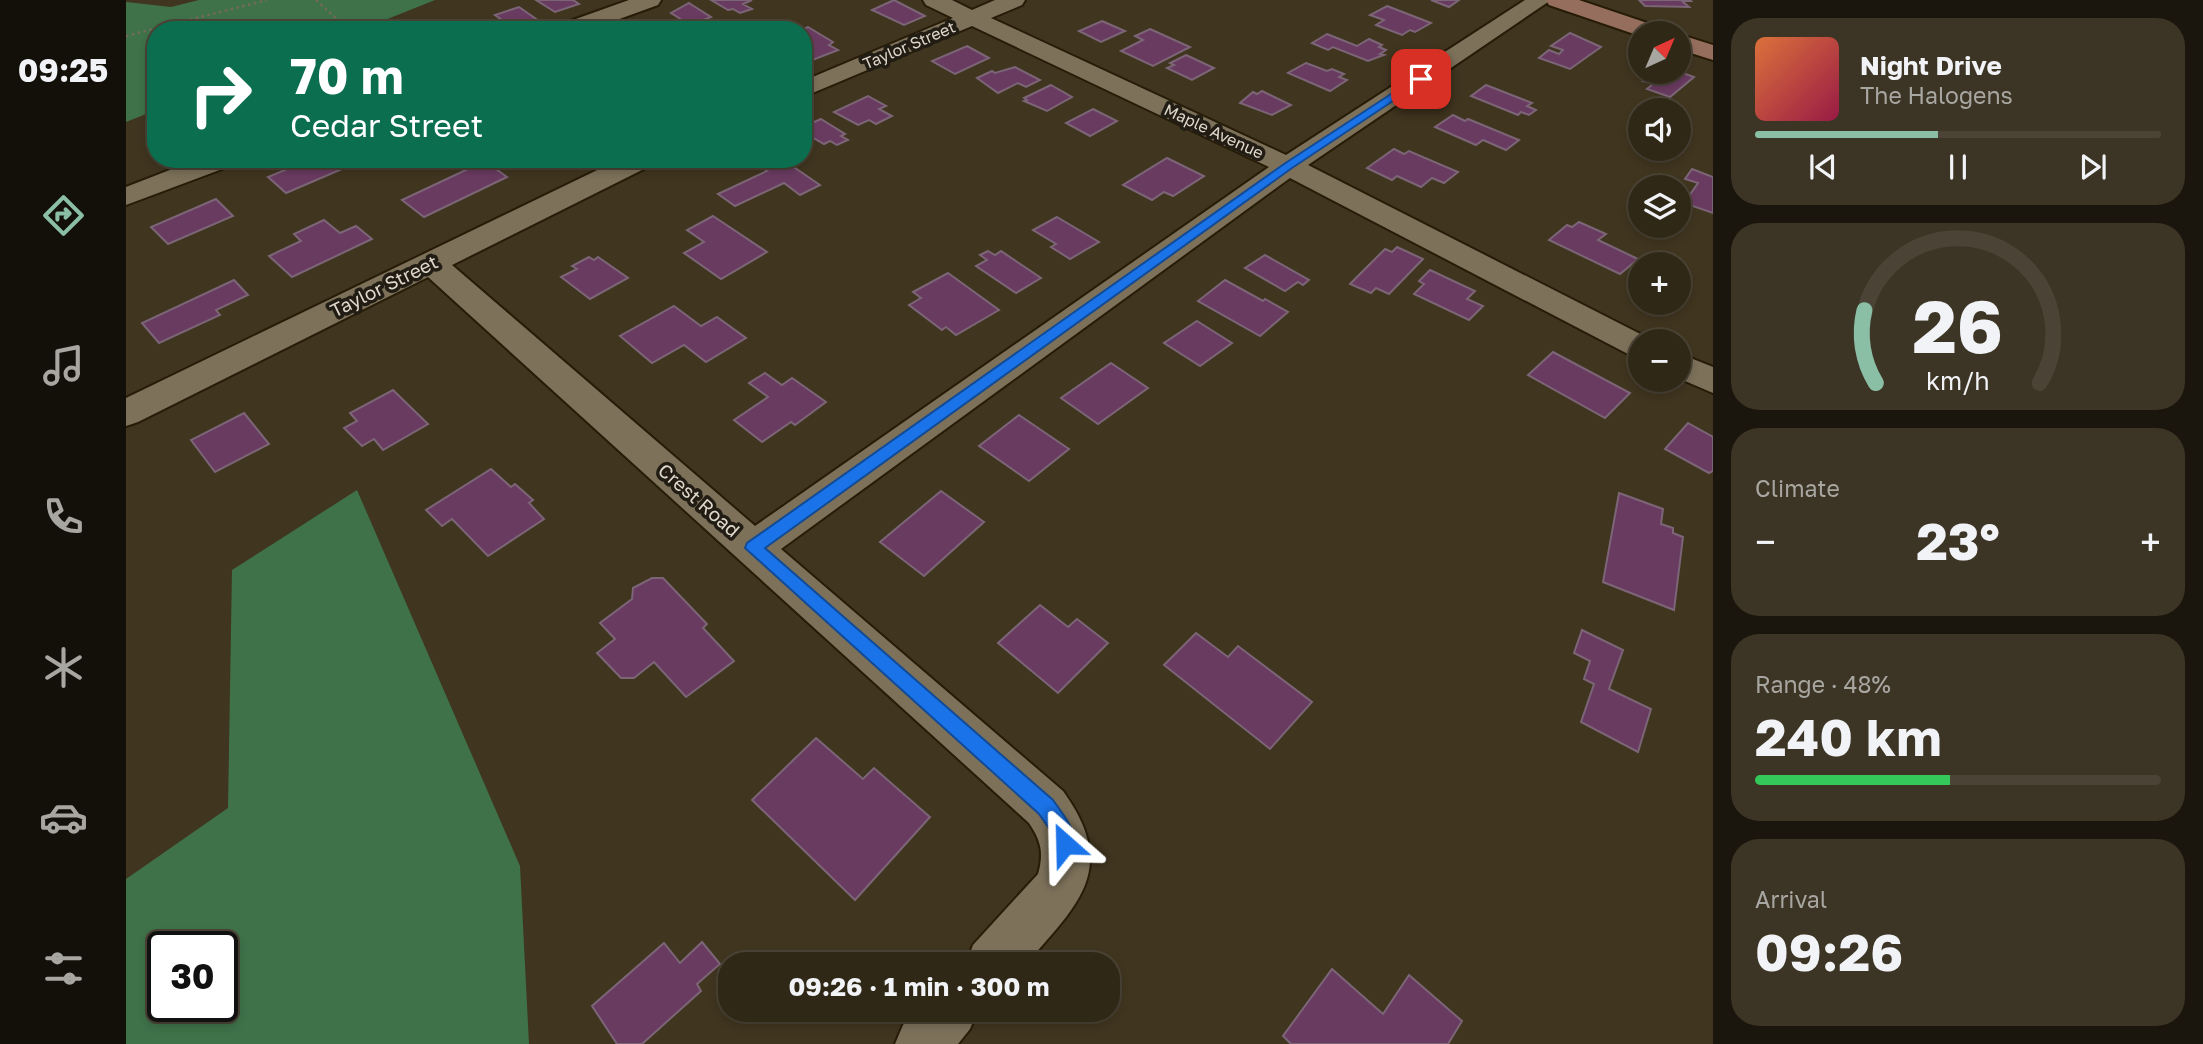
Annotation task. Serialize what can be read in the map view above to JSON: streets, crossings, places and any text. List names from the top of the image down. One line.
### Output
{"streets":{"street":["Taylor Street","Maple Avenue","Crest Road"]},"crossings":[["Taylor Street","Maple Avenue"],["Taylor Street","Crest Road"]],"north":"top right","page":{"tabs":"09:25","map_buttons":["+","−"],"turn":["70 m","Cedar Street"],"song":["Night Drive","The Halogens"],"tile":["Climate",["Range · 48%","240 km"],["Arrival","09:26"]],"heat":["−","23°","+"],"limit":"30","trip":"09:26 · 1 min · 300 m","gauge":["26","km/h"]}}
